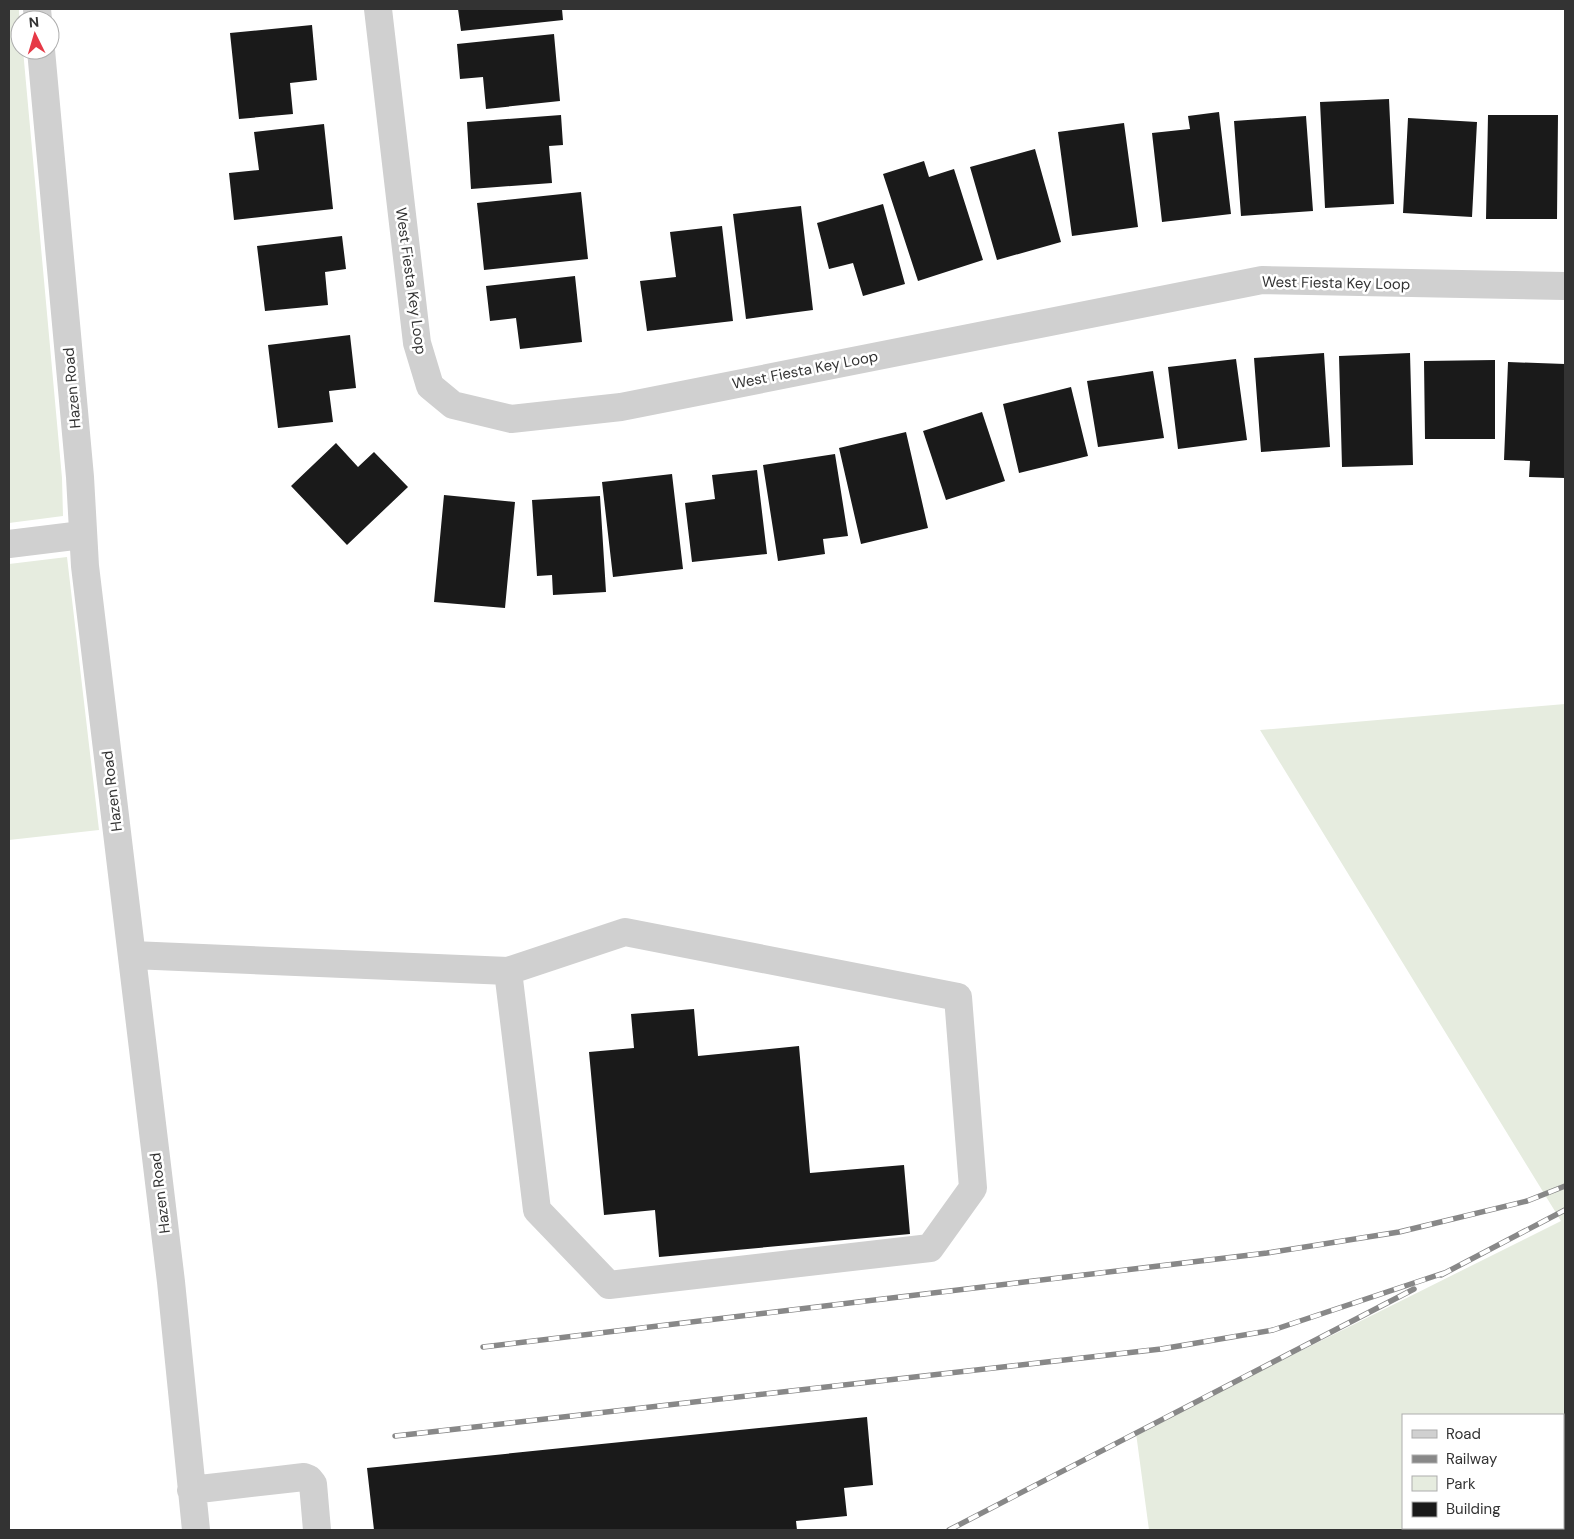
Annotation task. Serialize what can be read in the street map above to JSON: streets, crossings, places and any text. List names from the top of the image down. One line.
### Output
{"streets":{"street":["West Fiesta Key Loop","Hazen Road"]},"legend":["Road","Railway","Park","Building"],"north":"top"}
